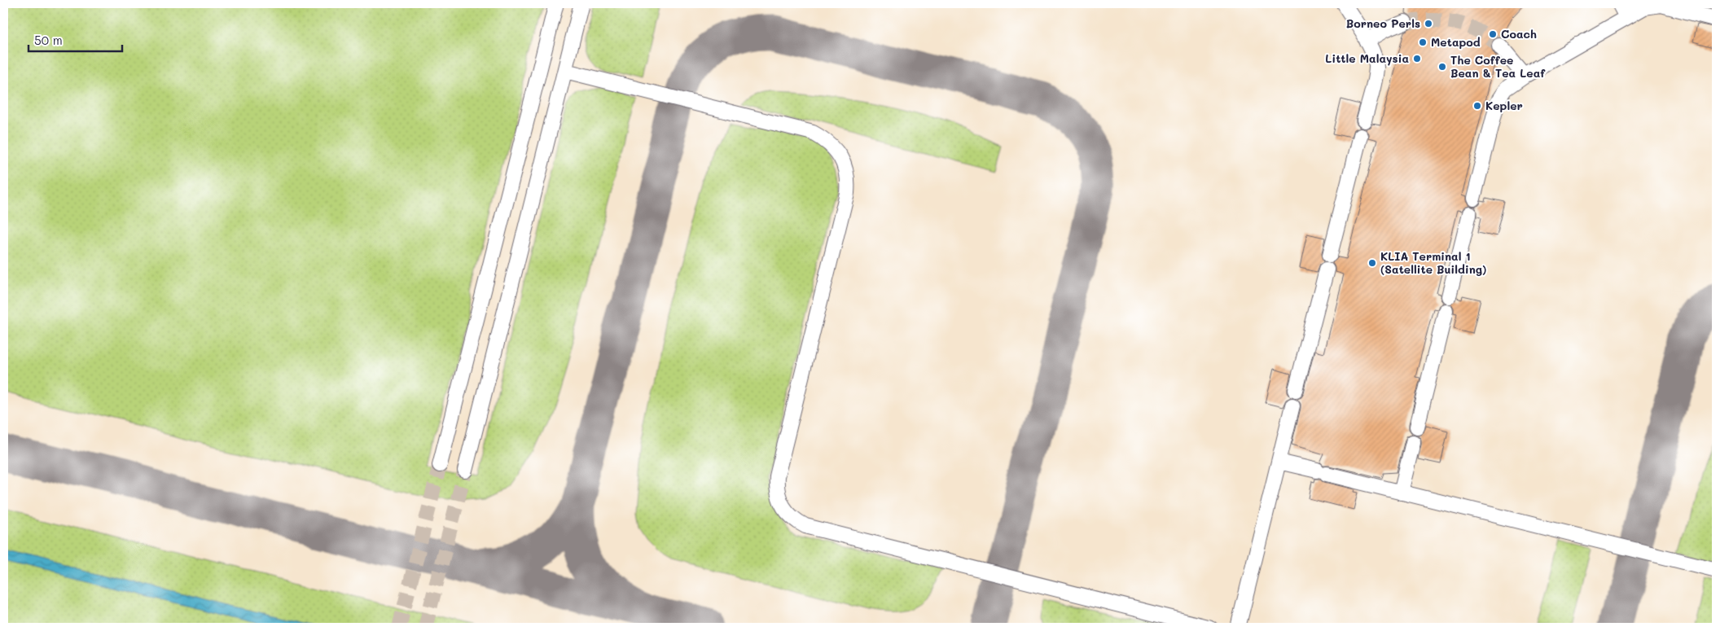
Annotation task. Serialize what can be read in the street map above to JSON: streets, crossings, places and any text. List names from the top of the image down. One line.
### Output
{"places":["Borneo Perls","Coach","Metapod","Little Malaysia","The Coffee Bean & Tea Leaf","Kepler","KLIA Terminal 1 (Satellite Building)"],"scale_bar":"50 m"}
